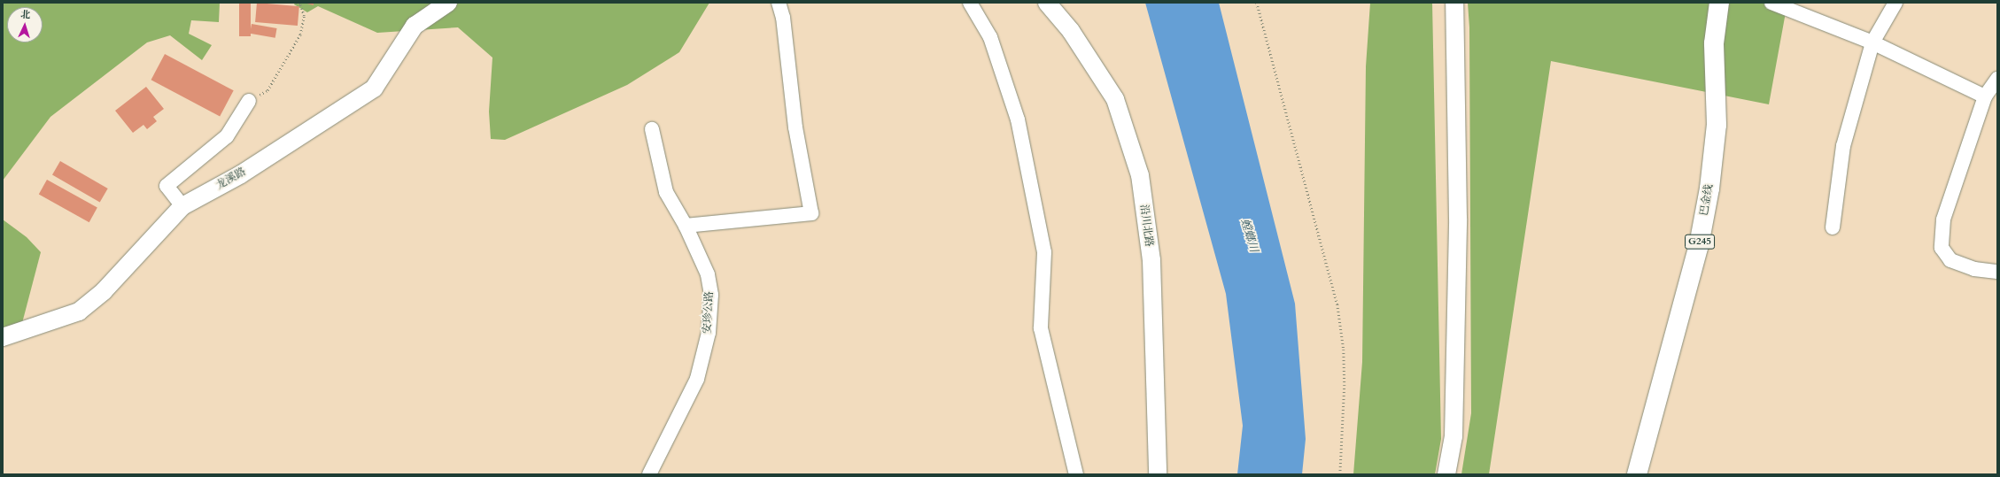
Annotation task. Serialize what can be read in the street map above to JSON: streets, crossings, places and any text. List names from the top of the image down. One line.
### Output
{"streets":{"highway":["巴金线","G245"],"main road":["龙溪路","沿川北路"],"street":["安珍公路"]},"water":["螳螂川"],"north":"top"}
